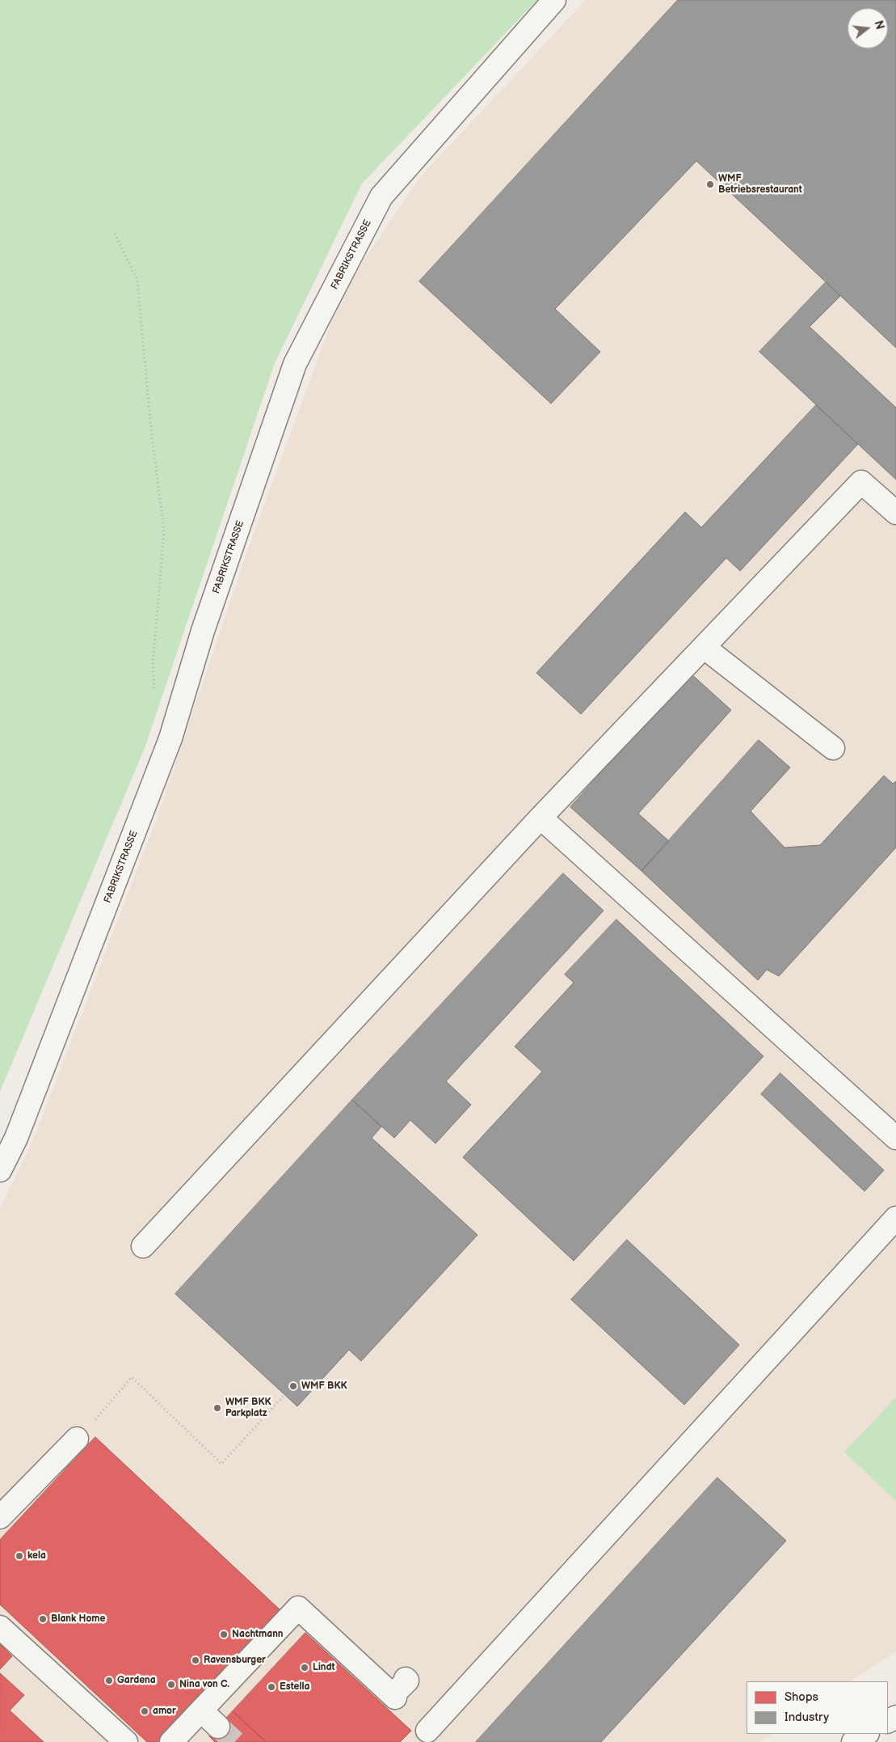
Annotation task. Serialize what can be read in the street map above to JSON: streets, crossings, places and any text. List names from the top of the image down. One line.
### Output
{"streets":{"street":["FABRIKSTRASSE"]},"places":["WMF Betriebsrestaurant","WMF BKK","WMF BKK Parkplatz","kela","Blank Home","Nachtmann","Ravensburger","Lindt","Gardena","Nina von C.","Estella","amor"],"legend":["Shops","Industry"],"north":"right"}
